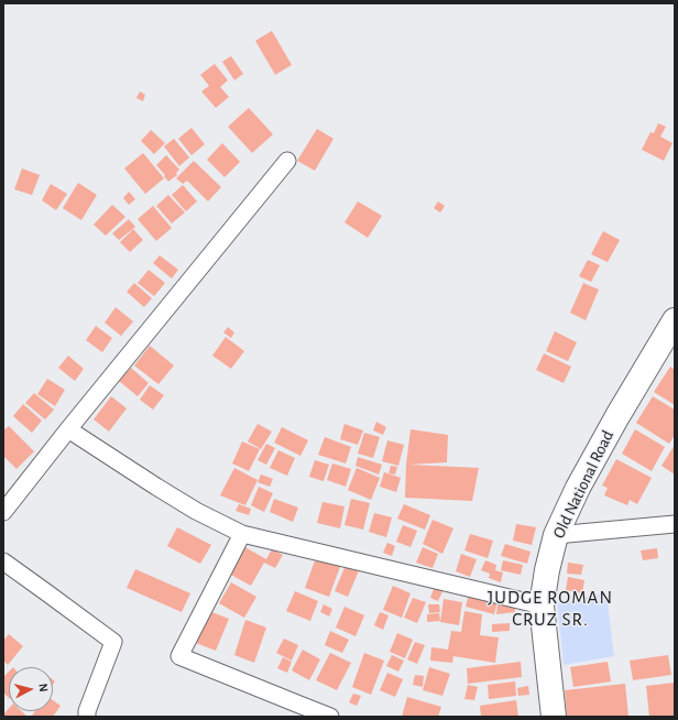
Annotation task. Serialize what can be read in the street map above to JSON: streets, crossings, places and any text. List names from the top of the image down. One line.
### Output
{"streets":{"main road":["Old National Road"]},"districts":["JUDGE ROMAN CRUZ SR."],"north":"right"}
